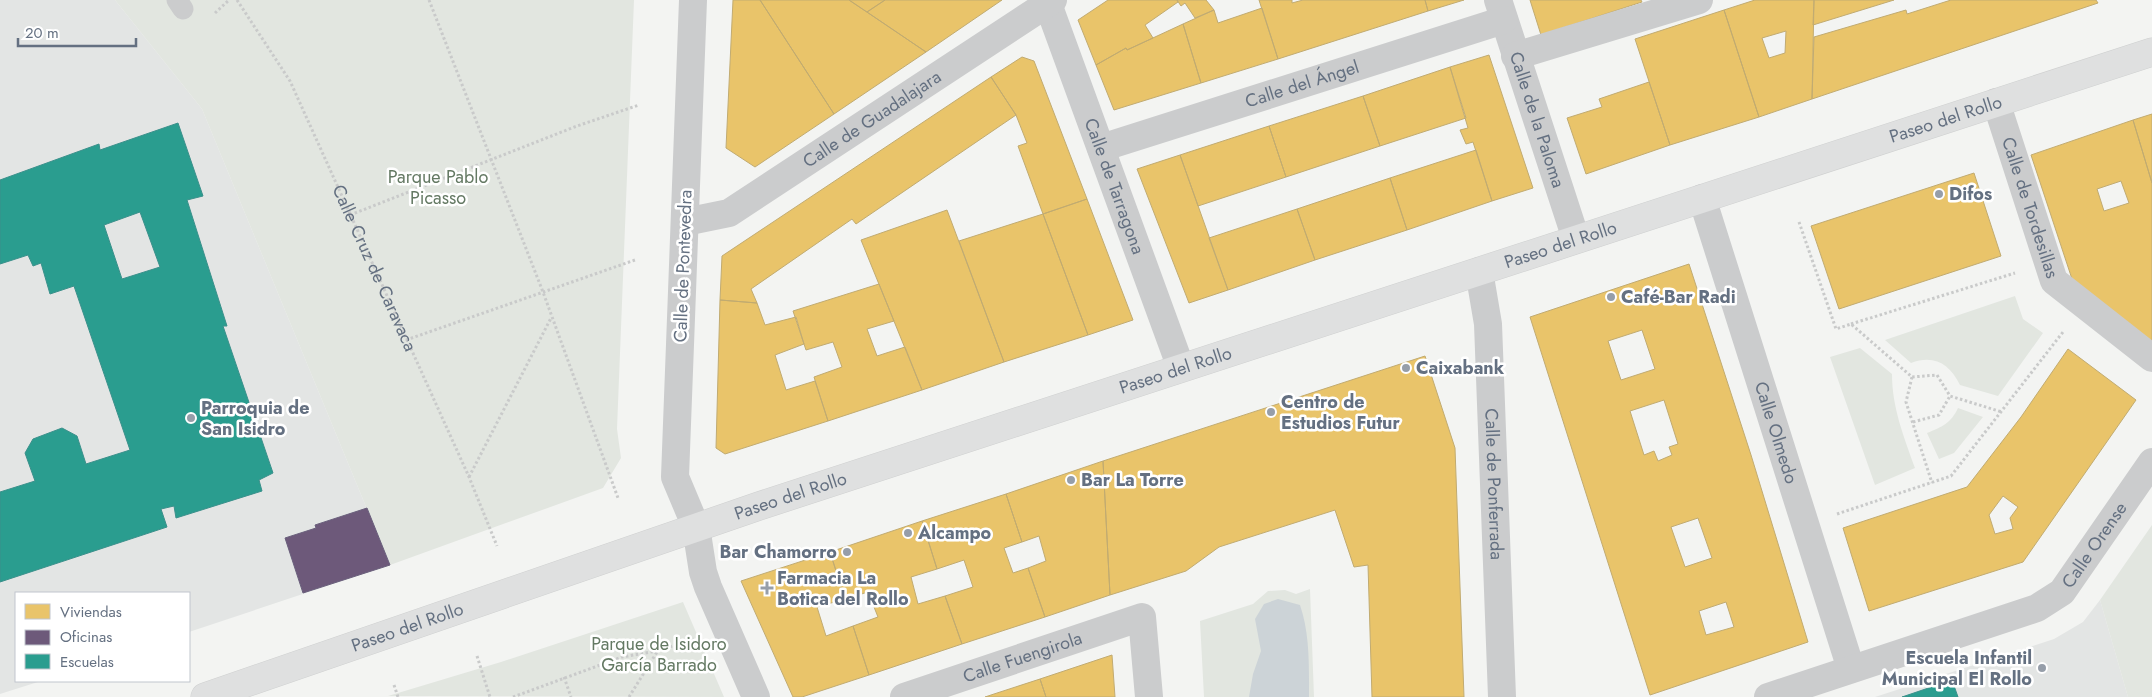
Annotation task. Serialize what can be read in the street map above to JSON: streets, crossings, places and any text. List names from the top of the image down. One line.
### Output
{"streets":{"main road":["Paseo del Rollo"],"street":["Calle del Ángel","Calle de Guadalajara","Calle de la Paloma","Calle de Tarragona","Calle de Tordesillas","Calle de Pontevedra","Calle Olmedo","Calle de Ponferrada","Calle Orense","Calle Fuengirola"],"path":["Calle Cruz de Caravaca"]},"crossings":[["Calle del Ángel","Calle de la Paloma"],["Calle del Ángel","Calle de Tarragona"],["Calle de Guadalajara","Calle de Tarragona"],["Calle de Guadalajara","Calle de Pontevedra"],["Paseo del Rollo","Calle de la Paloma"],["Paseo del Rollo","Calle de Tarragona"],["Paseo del Rollo","Calle de Tordesillas"],["Paseo del Rollo","Calle de Pontevedra"],["Paseo del Rollo","Calle Olmedo"],["Paseo del Rollo","Calle de Ponferrada"],["Calle Olmedo","Calle Orense"]],"parks":["Parque Pablo Picasso","Parque de Isidoro García Barrado"],"places":{"other":["Difos","Café-Bar Radi","Caixabank","Centro de Estudios Futur","Parroquia de San Isidro","Bar La Torre","Alcampo","Bar Chamorro","Escuela Infantil Municipal El Rollo"],"health":["Farmacia La Botica del Rollo"]},"legend":["Viviendas","Oficinas","Escuelas"],"scale_bar":"20 m"}
